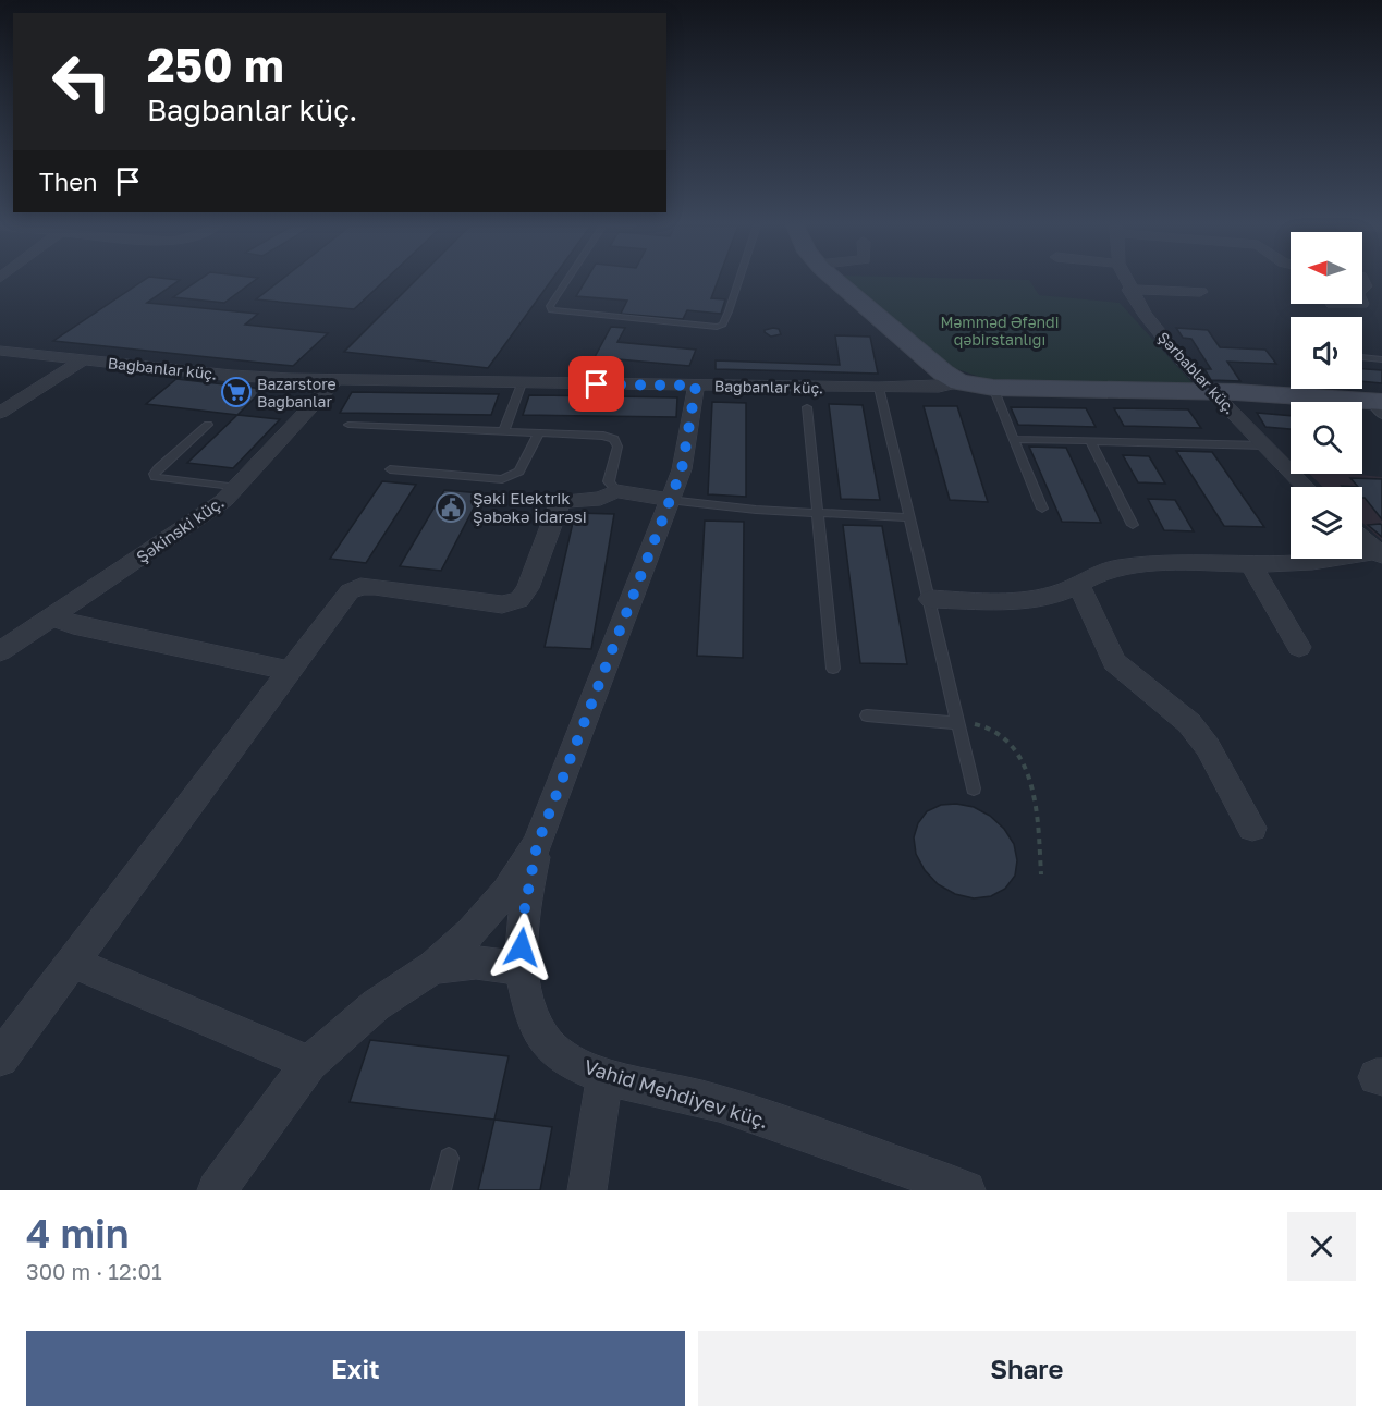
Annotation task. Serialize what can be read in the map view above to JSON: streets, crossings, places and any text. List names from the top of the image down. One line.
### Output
{"streets":{"street":["Bağbanlar küç.","Şərbablar küç.","Şəkinski küç.","Vahid Mehdiyev küç."]},"crossings":[["Bağbanlar küç.","Şərbablar küç."],["Bağbanlar küç.","Şəkinski küç."],["Bağbanlar küç.","Vahid Mehdiyev küç."]],"parks":["Məmməd Əfəndi qəbirstanlığı"],"places":{"supermarket":["Bazarstore Bağbanlar"],"public building":["Şəki Elektrik Şəbəkə İdarəsi"]},"north":"left","page":{"turn":["250 m","Bağbanlar küç."],"then":"Then","heading":["4 min","300 m · 12:01"],"buttons":["Exit","Share"]}}
